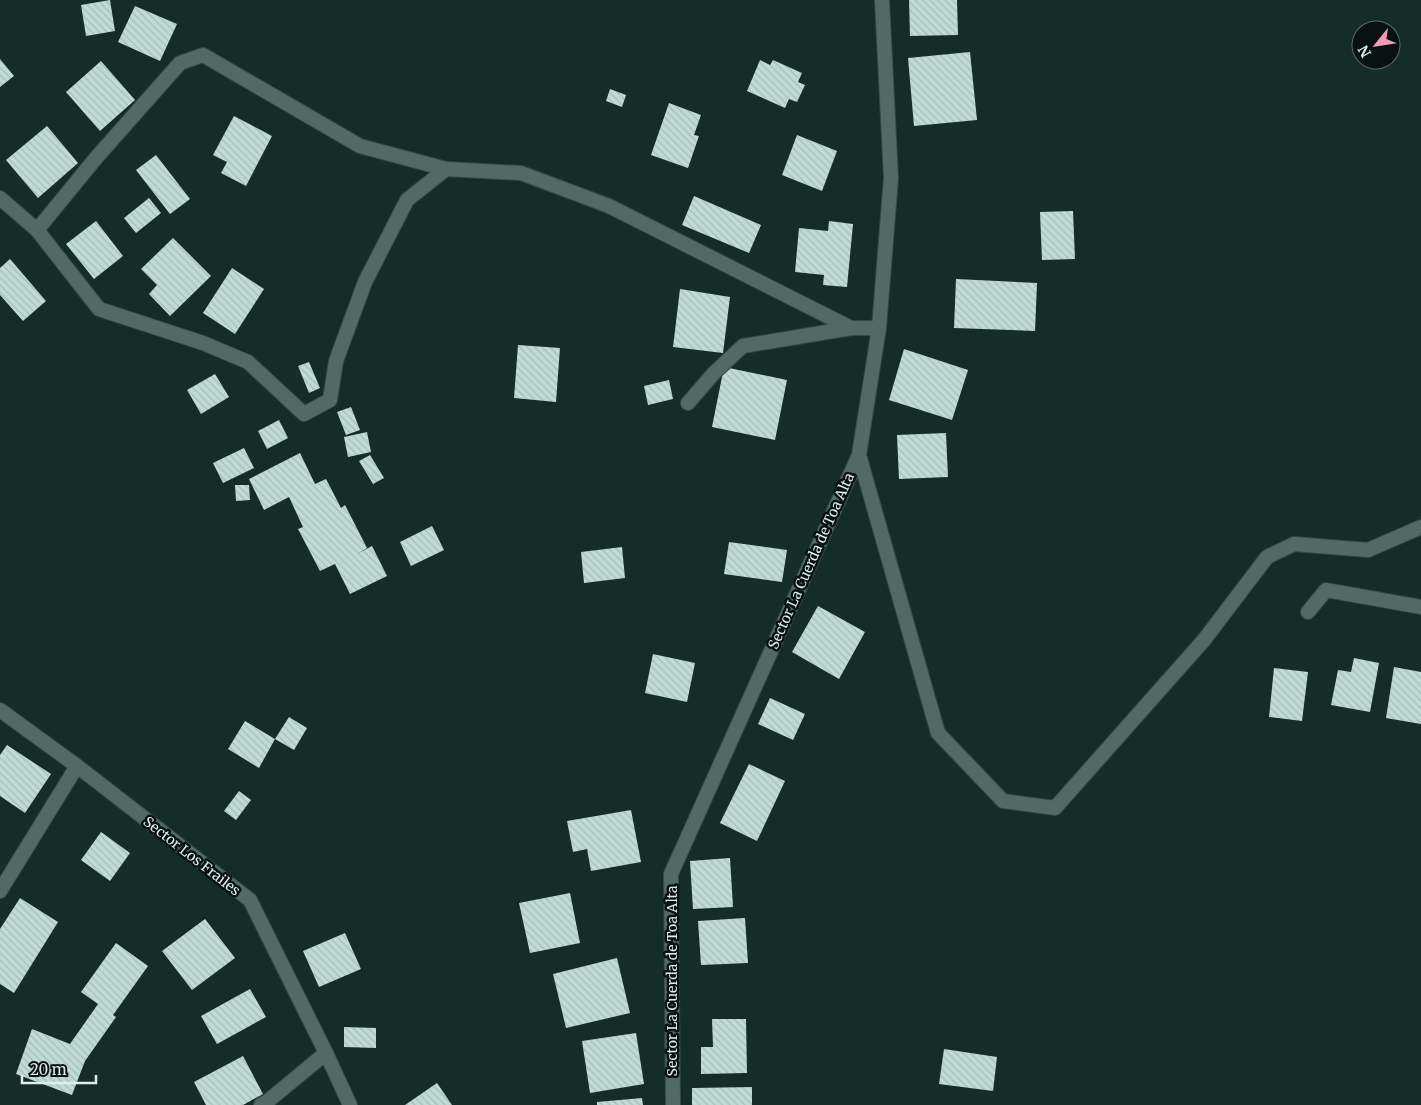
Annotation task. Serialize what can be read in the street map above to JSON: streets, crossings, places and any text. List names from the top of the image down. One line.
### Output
{"streets":{"street":["Sector La Cuerda de Toa Alta","Sector Los Frailes"]},"scale_bar":"20 m","north":"bottom left"}
